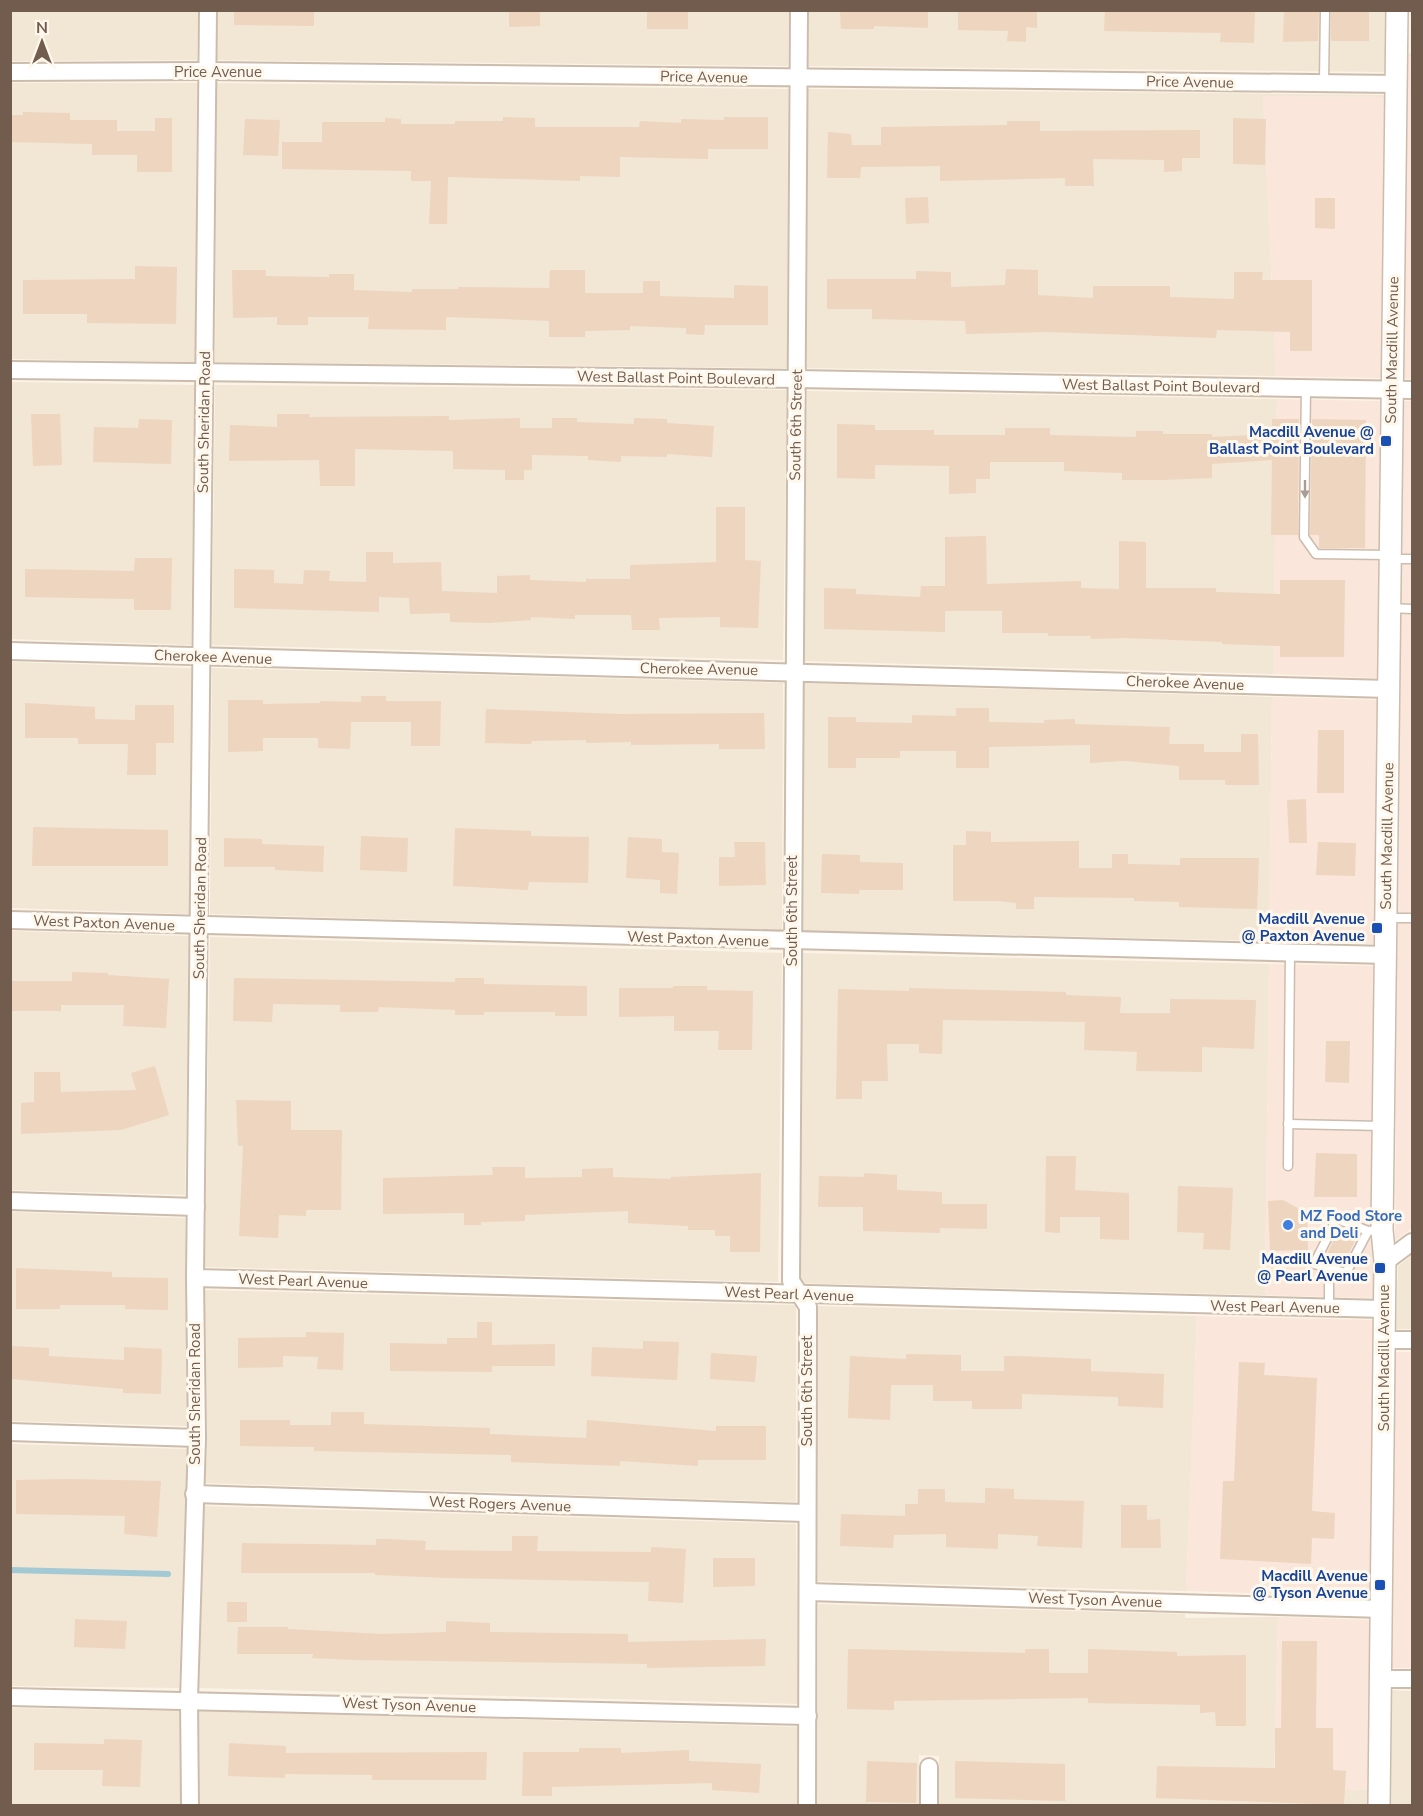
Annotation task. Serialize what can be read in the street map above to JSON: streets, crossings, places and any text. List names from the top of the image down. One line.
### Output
{"streets":{"street":["Price Avenue","South Macdill Avenue","West Ballast Point Boulevard","South Sheridan Road","South 6th Street","Cherokee Avenue","West Paxton Avenue","West Pearl Avenue","West Rogers Avenue","West Tyson Avenue"]},"crossings":[["Price Avenue","South Macdill Avenue"],["Price Avenue","South Sheridan Road"],["Price Avenue","South 6th Street"],["South Macdill Avenue","West Ballast Point Boulevard"],["South Macdill Avenue","Cherokee Avenue"],["South Macdill Avenue","West Paxton Avenue"],["South Macdill Avenue","West Pearl Avenue"],["South Macdill Avenue","West Tyson Avenue"],["West Ballast Point Boulevard","South Sheridan Road"],["West Ballast Point Boulevard","South 6th Street"],["South Sheridan Road","Cherokee Avenue"],["South Sheridan Road","West Paxton Avenue"],["South Sheridan Road","West Pearl Avenue"],["South Sheridan Road","West Rogers Avenue"],["South Sheridan Road","West Tyson Avenue"],["South 6th Street","Cherokee Avenue"],["South 6th Street","West Paxton Avenue"],["South 6th Street","West Pearl Avenue"],["South 6th Street","West Rogers Avenue"],["South 6th Street","West Tyson Avenue"]],"places":{"transit":["Macdill Avenue @ Ballast Point Boulevard","Macdill Avenue @ Paxton Avenue","Macdill Avenue @ Pearl Avenue","Macdill Avenue @ Tyson Avenue"],"other":["MZ Food Store and Deli"]},"north":"top"}
